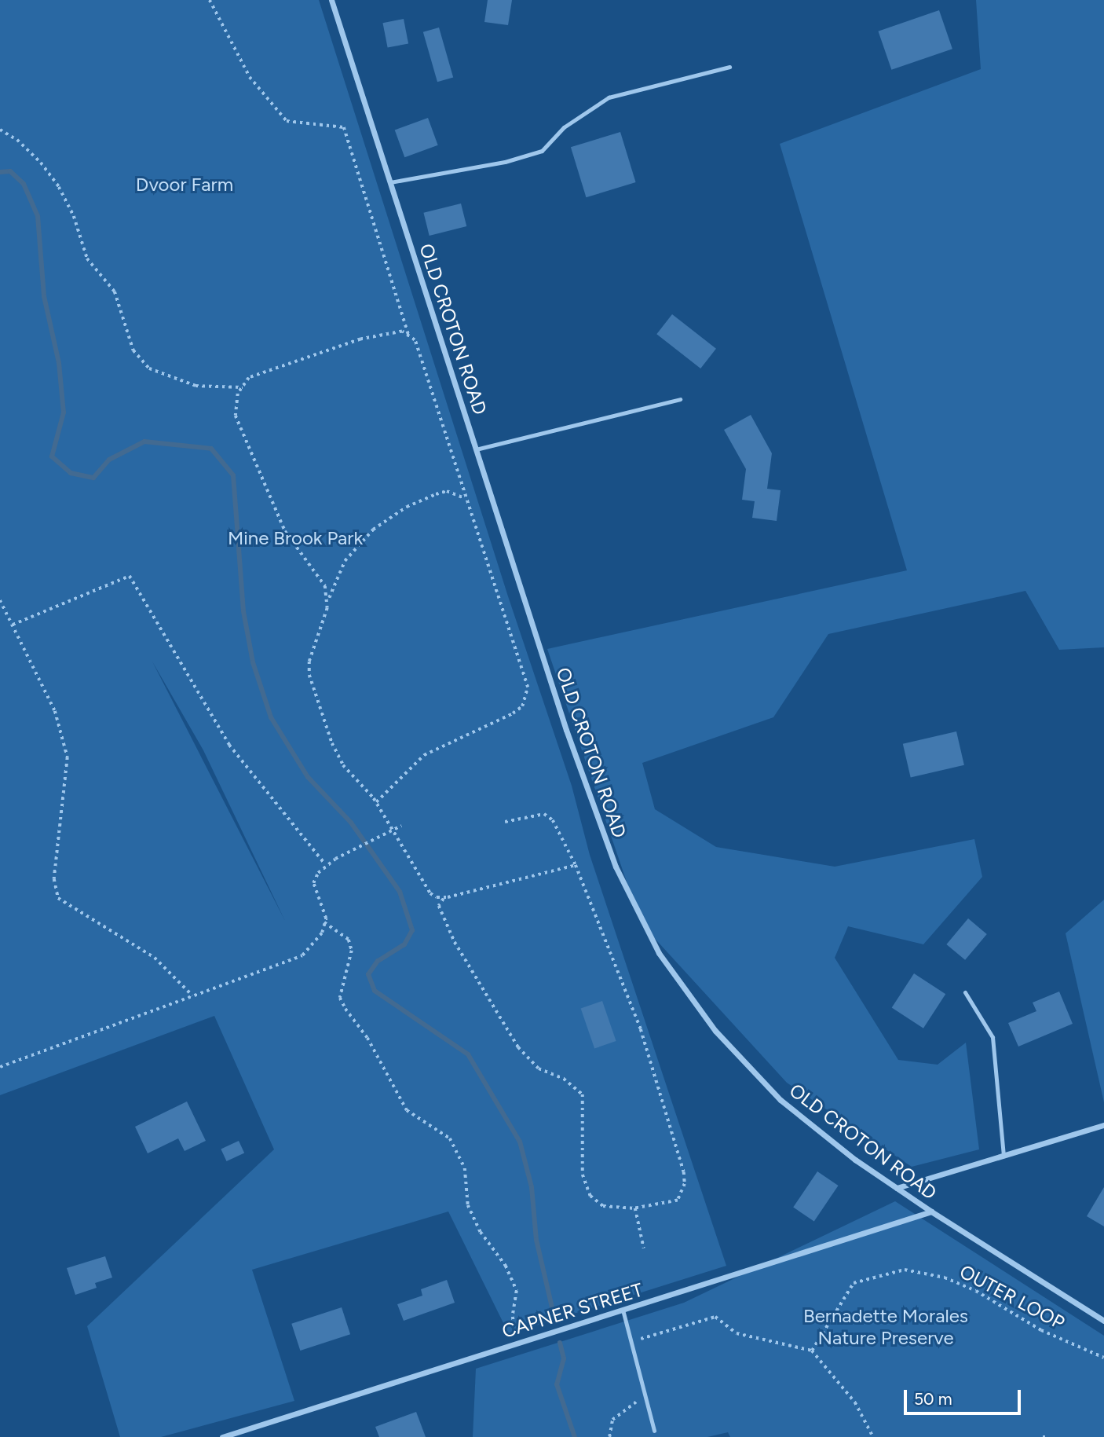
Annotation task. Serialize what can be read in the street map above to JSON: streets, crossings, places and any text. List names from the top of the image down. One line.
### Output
{"streets":{"street":["OLD CROTON ROAD","CAPNER STREET"],"path":["OUTER LOOP"]},"crossings":[["OLD CROTON ROAD","CAPNER STREET"]],"parks":["Dvoor Farm","Mine Brook Park","Bernadette Morales Nature Preserve"],"scale_bar":"50 m"}
